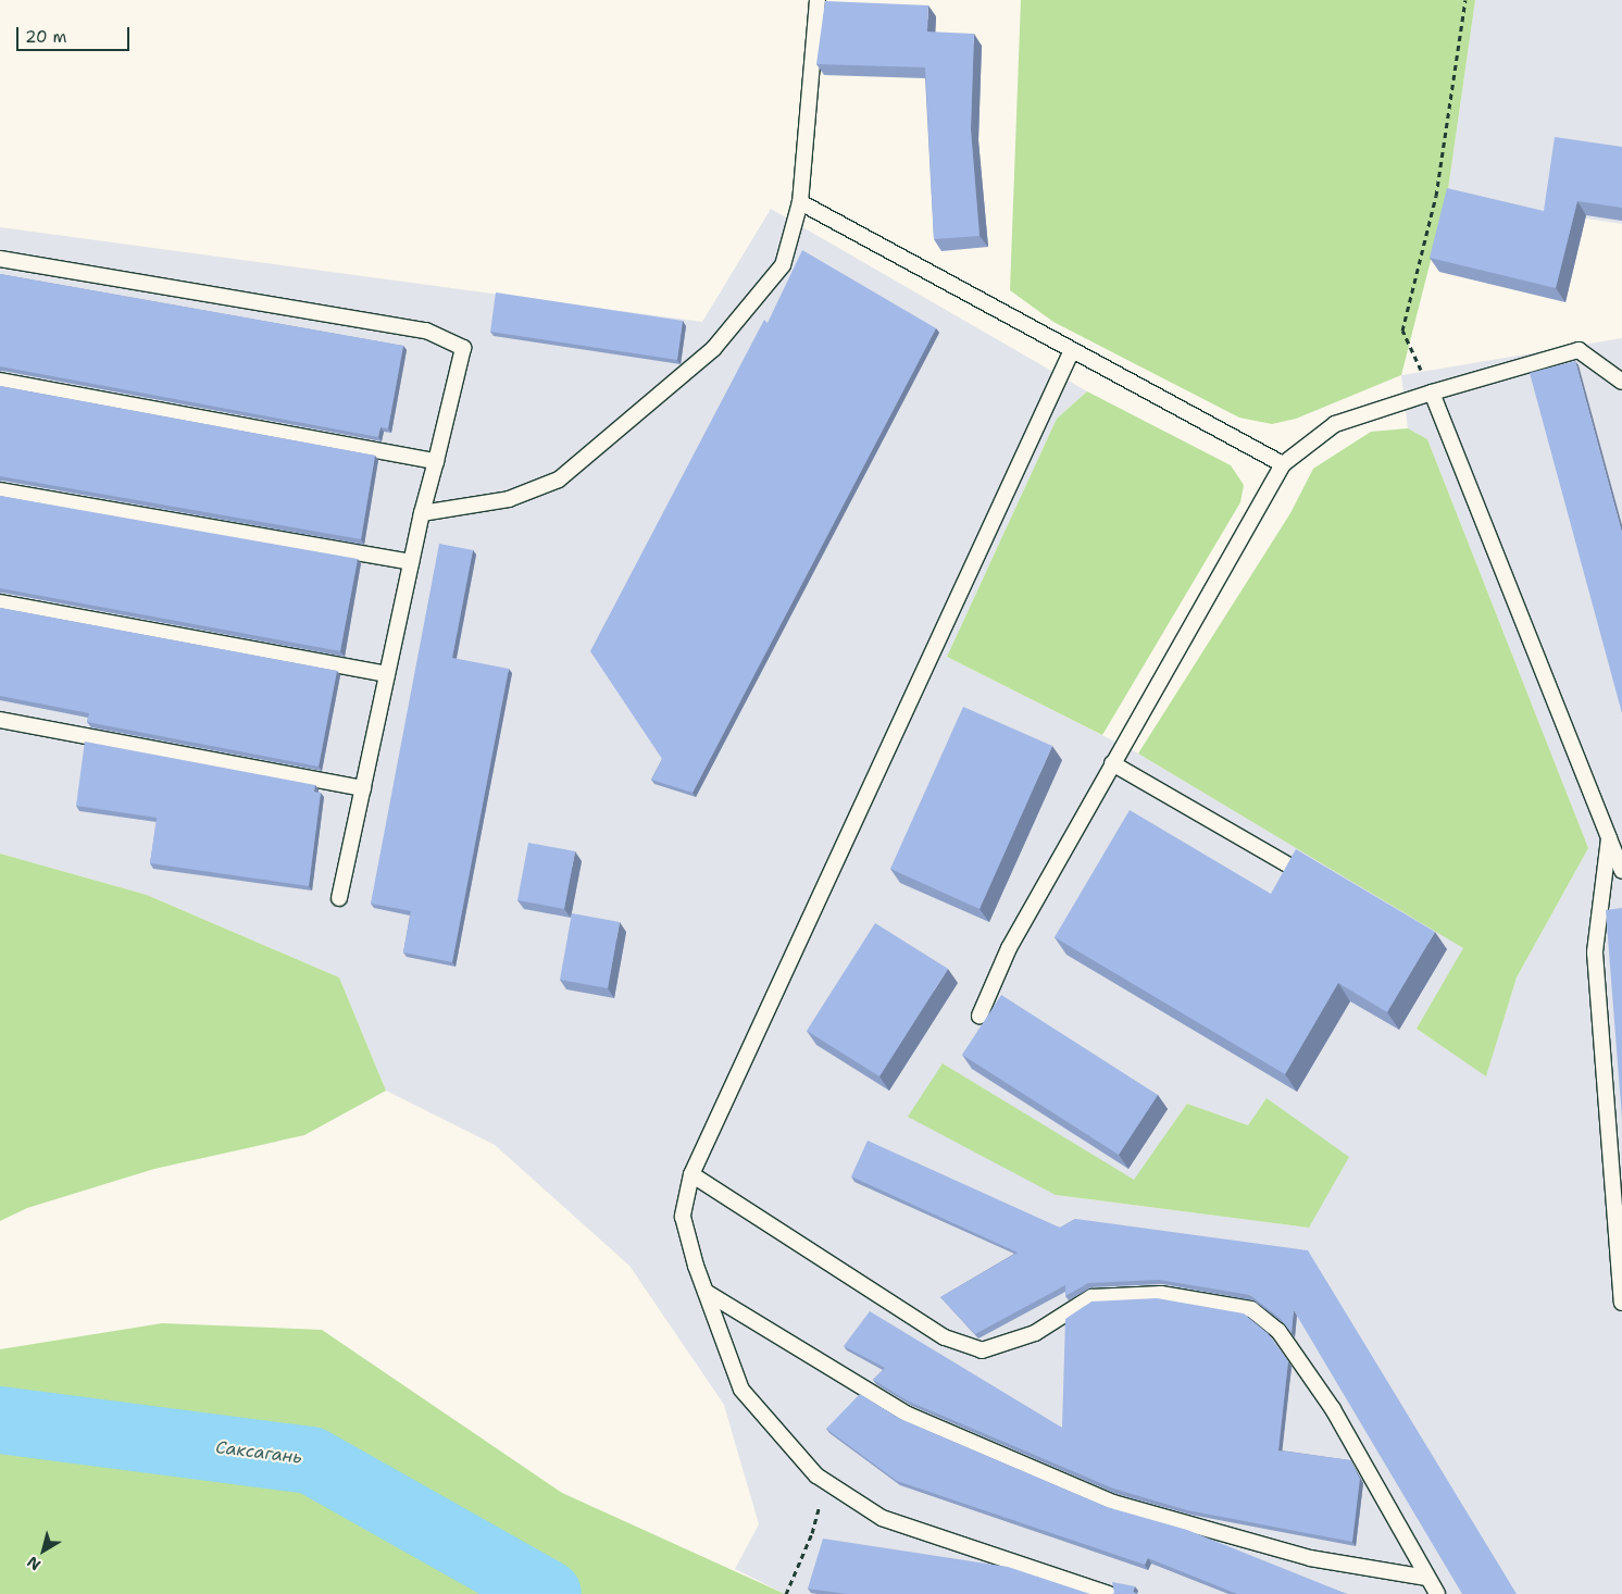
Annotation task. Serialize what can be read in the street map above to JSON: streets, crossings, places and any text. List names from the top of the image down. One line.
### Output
{"water":["Саксагань"],"scale_bar":"20 m","north":"bottom left"}
